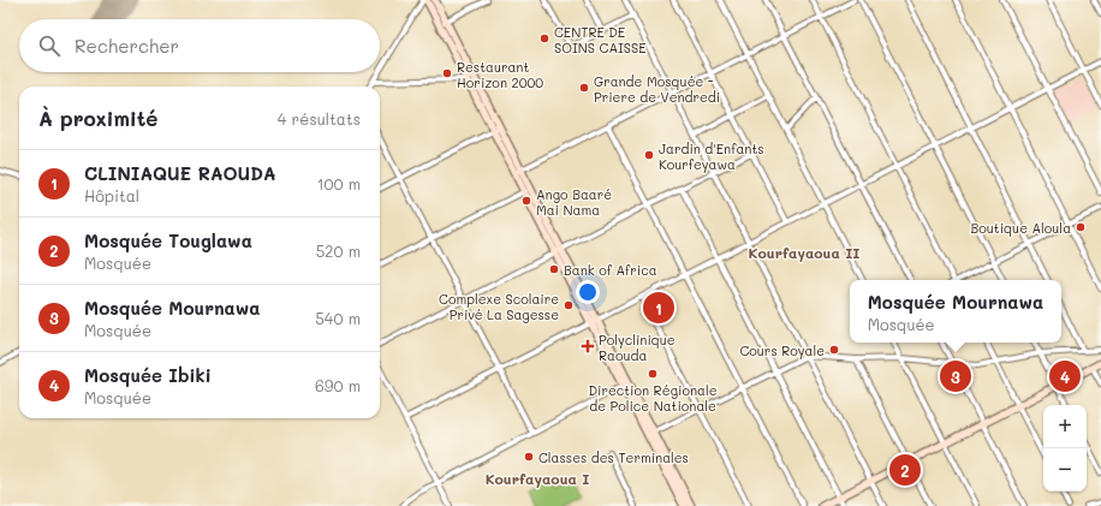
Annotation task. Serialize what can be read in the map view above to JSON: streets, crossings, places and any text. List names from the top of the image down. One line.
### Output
{"districts":["Kourfayaoua II","Kourfayaoua I"],"places":{"other":["CENTRE DE SOINS CAISSE","Restaurant Horizon 2000","Grande Mosquée - Priere de Vendredi","Jardin d'Enfants Kourfeyawa","Ango Baaré Mai Nama","Boutique Aloula","Bank of Africa","Complexe Scolaire Privé La Sagesse","Cours Royale","Direction Régionale de Police Nationale","Classes des Terminales"],"health":["Polyclinique Raouda"]},"page":{"search":"Rechercher","heading":["À proximité","4 résultats"],"list":[{"mark":"1","name":"CLINIAQUE RAOUDA","note":"Hôpital","value":"100 m"},{"mark":"2","name":"Mosquée Touglawa","note":"Mosquée","value":"520 m"},{"mark":"3","name":"Mosquée Mournawa","note":"Mosquée","value":"540 m"},{"mark":"4","name":"Mosquée Ibiki","note":"Mosquée","value":"690 m"}],"popup":["Mosquée Mournawa","Mosquée"],"pins":["1","3","4","2"],"map_buttons":["+","−"]}}
